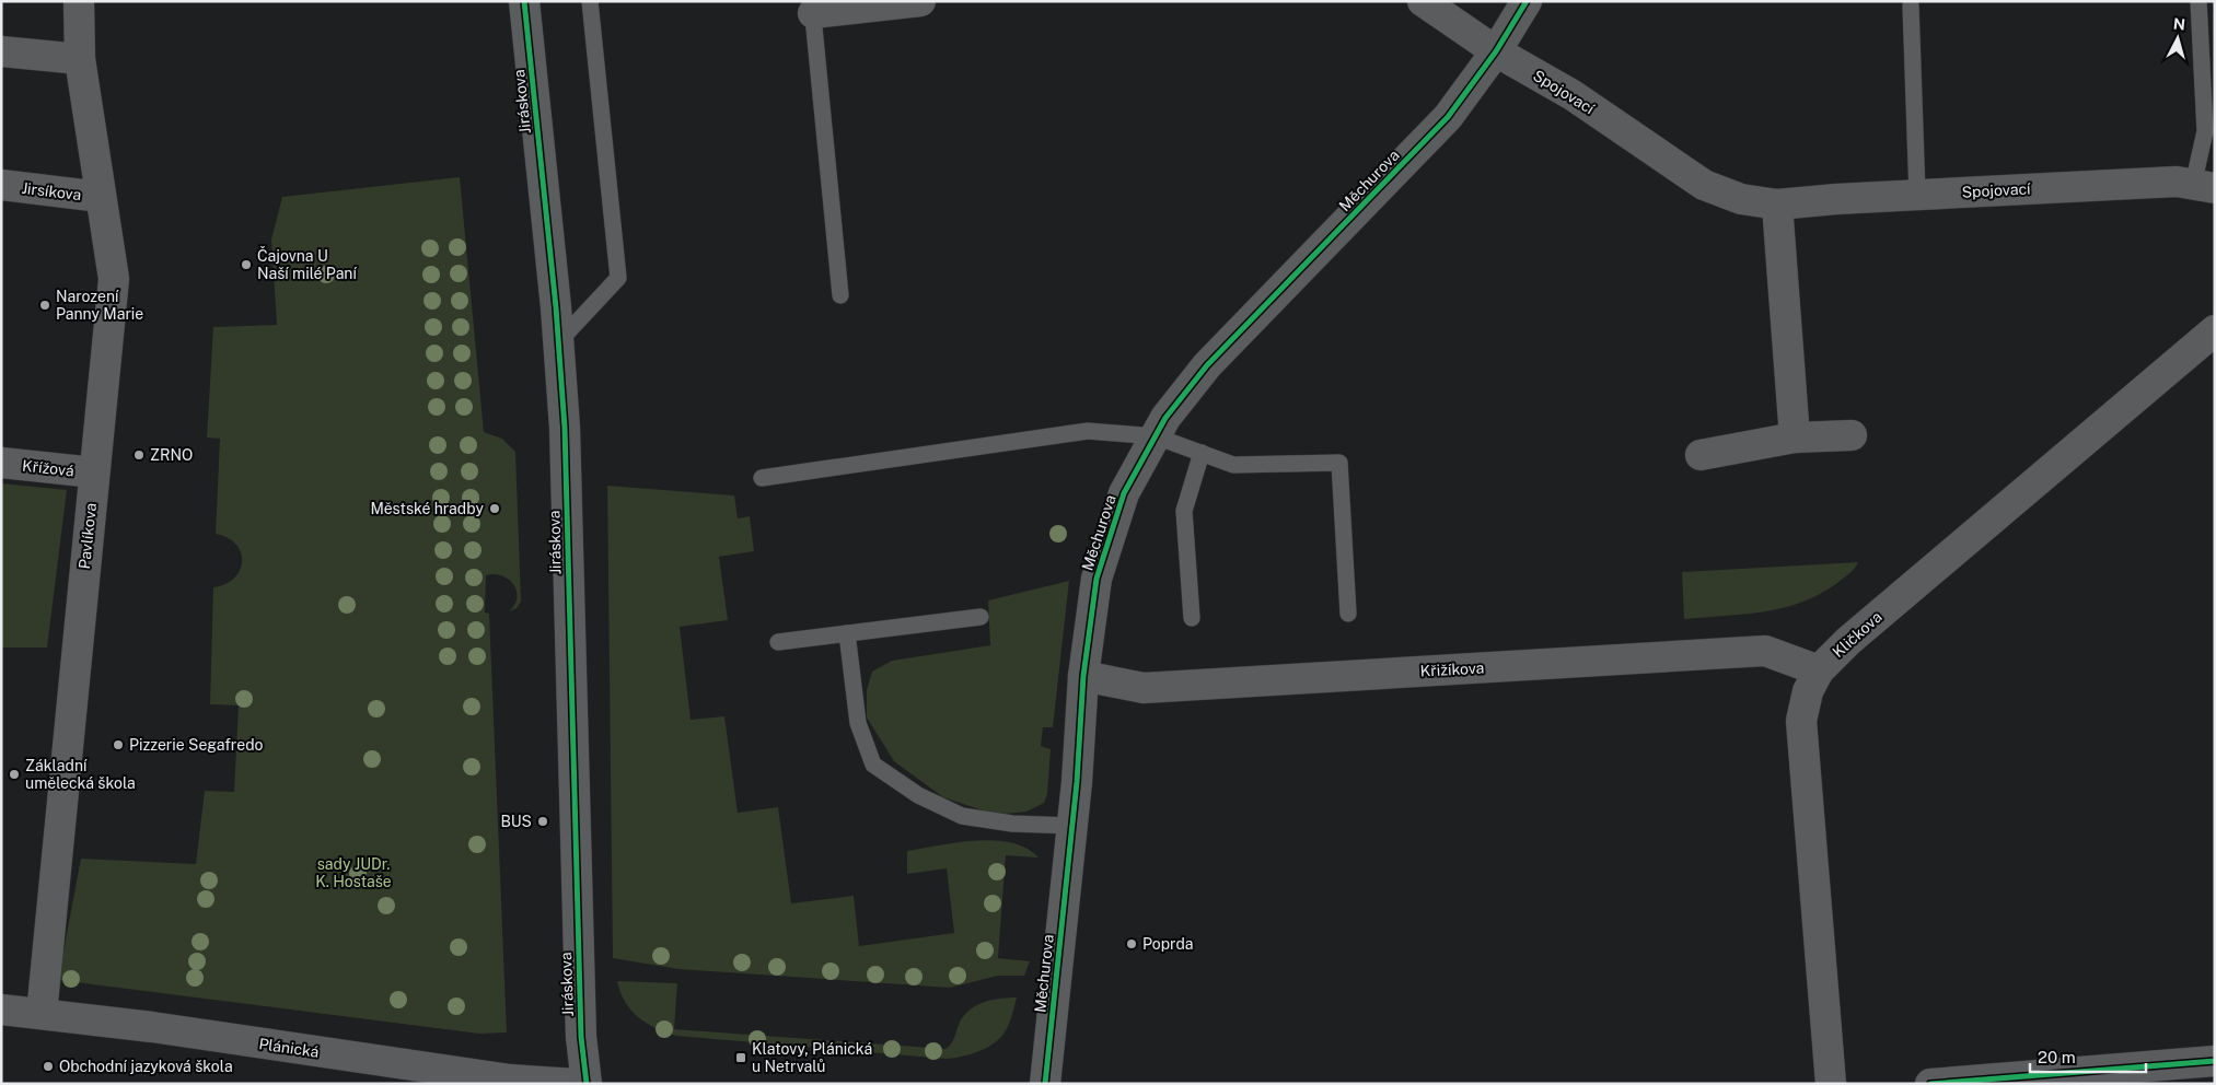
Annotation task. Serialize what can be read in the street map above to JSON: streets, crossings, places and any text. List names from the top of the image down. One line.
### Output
{"streets":{"street":["Spojovací","Jiráskova","Měchurova","Jirsíkova","Křížová","Pavlíkova","Kličkova","Křižíkova","Plánická"]},"crossings":[["Spojovací","Měchurova"],["Měchurova","Křižíkova"],["Jirsíkova","Pavlíkova"],["Křížová","Pavlíkova"],["Pavlíkova","Plánická"],["Kličkova","Křižíkova"]],"parks":["sady JUDr. K. Hostaše"],"places":{"other":["Čajovna U Naší milé Paní","Narození Panny Marie","ZRNO","Městské hradby","Pizzerie Segafredo","Základní umělecká škola","BUS","Poprda","Obchodní jazyková škola"],"transit":["Klatovy, Plánická u Netrvalů"]},"scale_bar":"20 m","north":"top"}
